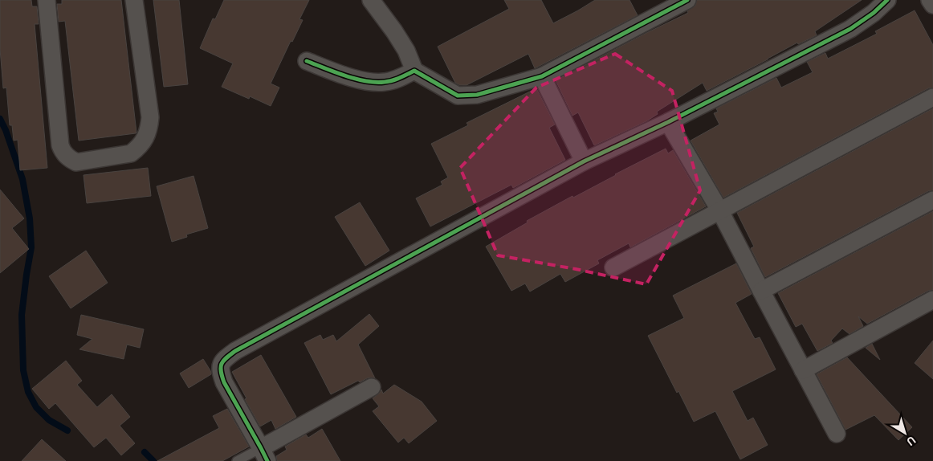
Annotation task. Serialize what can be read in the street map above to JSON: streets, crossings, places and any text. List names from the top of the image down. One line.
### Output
{"north":"bottom right"}
